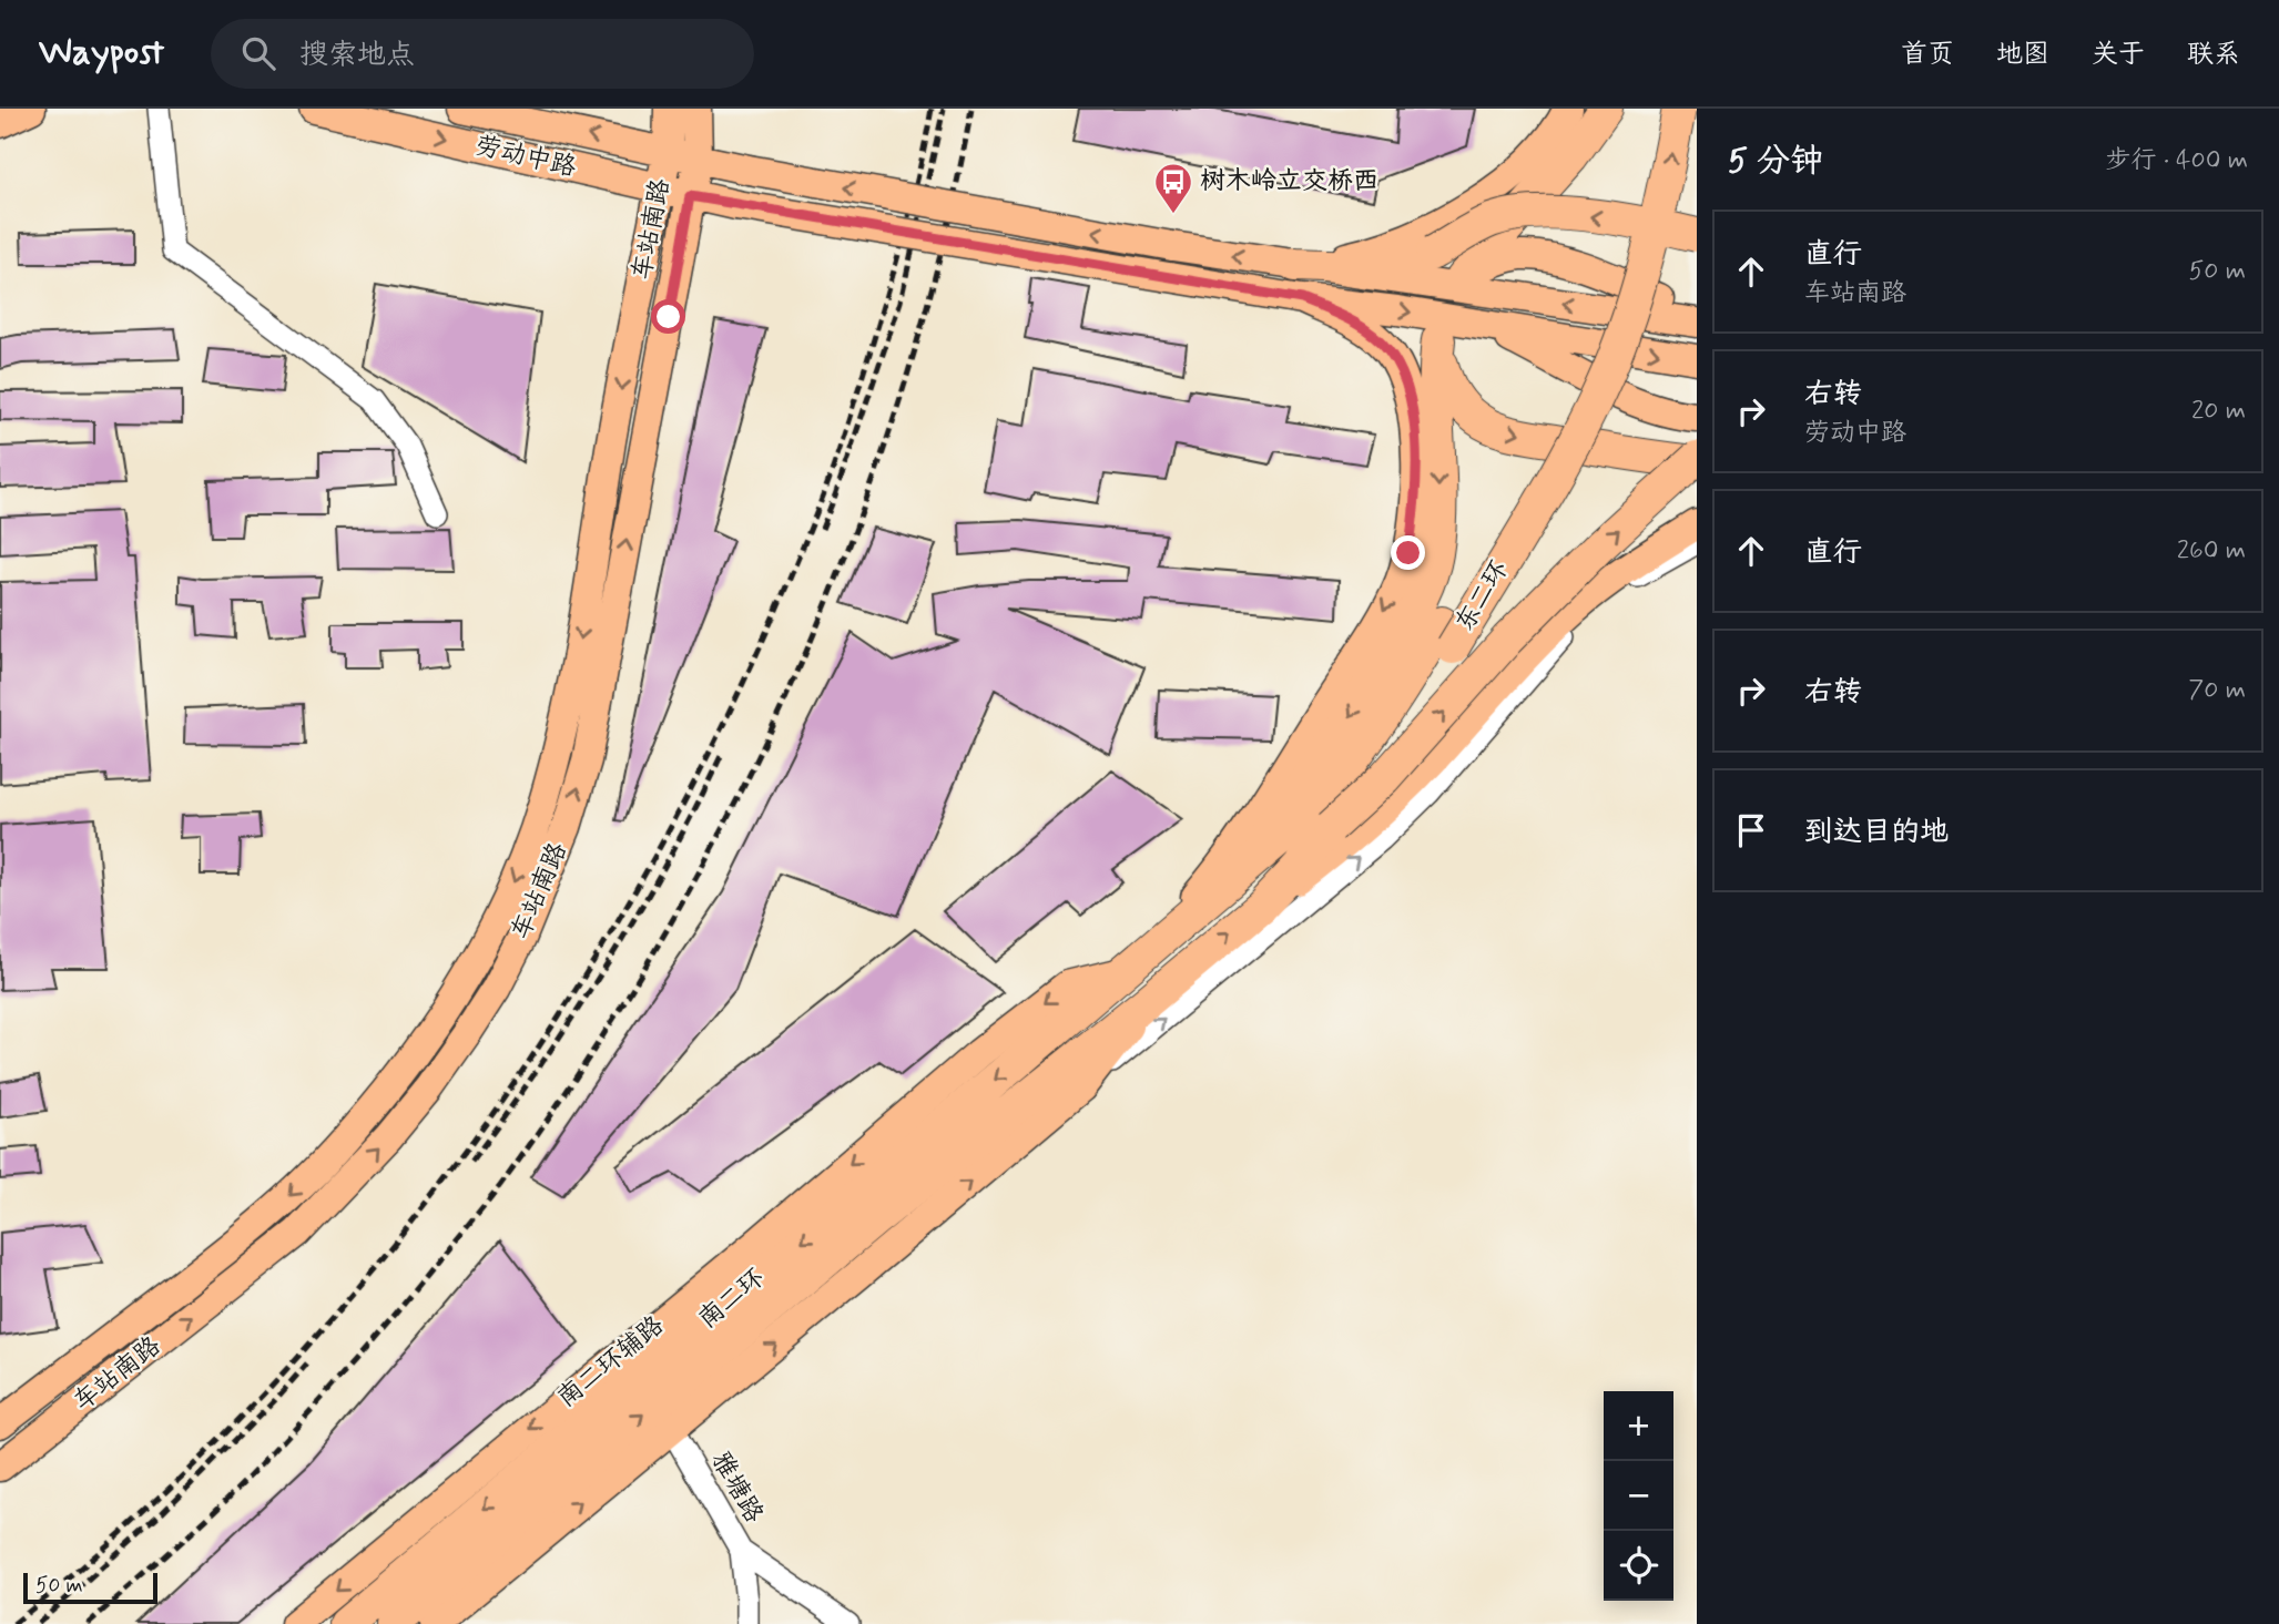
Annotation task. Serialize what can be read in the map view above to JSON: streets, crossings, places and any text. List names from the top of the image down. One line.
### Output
{"streets":{"highway":["东二环","南二环"],"main road":["劳动中路","车站南路","南二环辅路"],"street":["雅塘路"]},"crossings":[["劳动中路","车站南路"],["东二环","南二环"],["东二环","南二环辅路"],["南二环","南二环辅路"]],"places":{"bus stop":["树木岭立交桥西"]},"scale_bar":"50 m","page":{"header":"Waypost","search":"搜索地点","nav":["首页","地图","关于","联系"],"heading":["5 分钟","步行 · 400 m"],"list":[["直行","车站南路","50 m"],["右转","劳动中路","20 m"],["直行","260 m"],["右转","70 m"],"到达目的地"],"map_buttons":["+","−"],"scale":"50 m"}}
